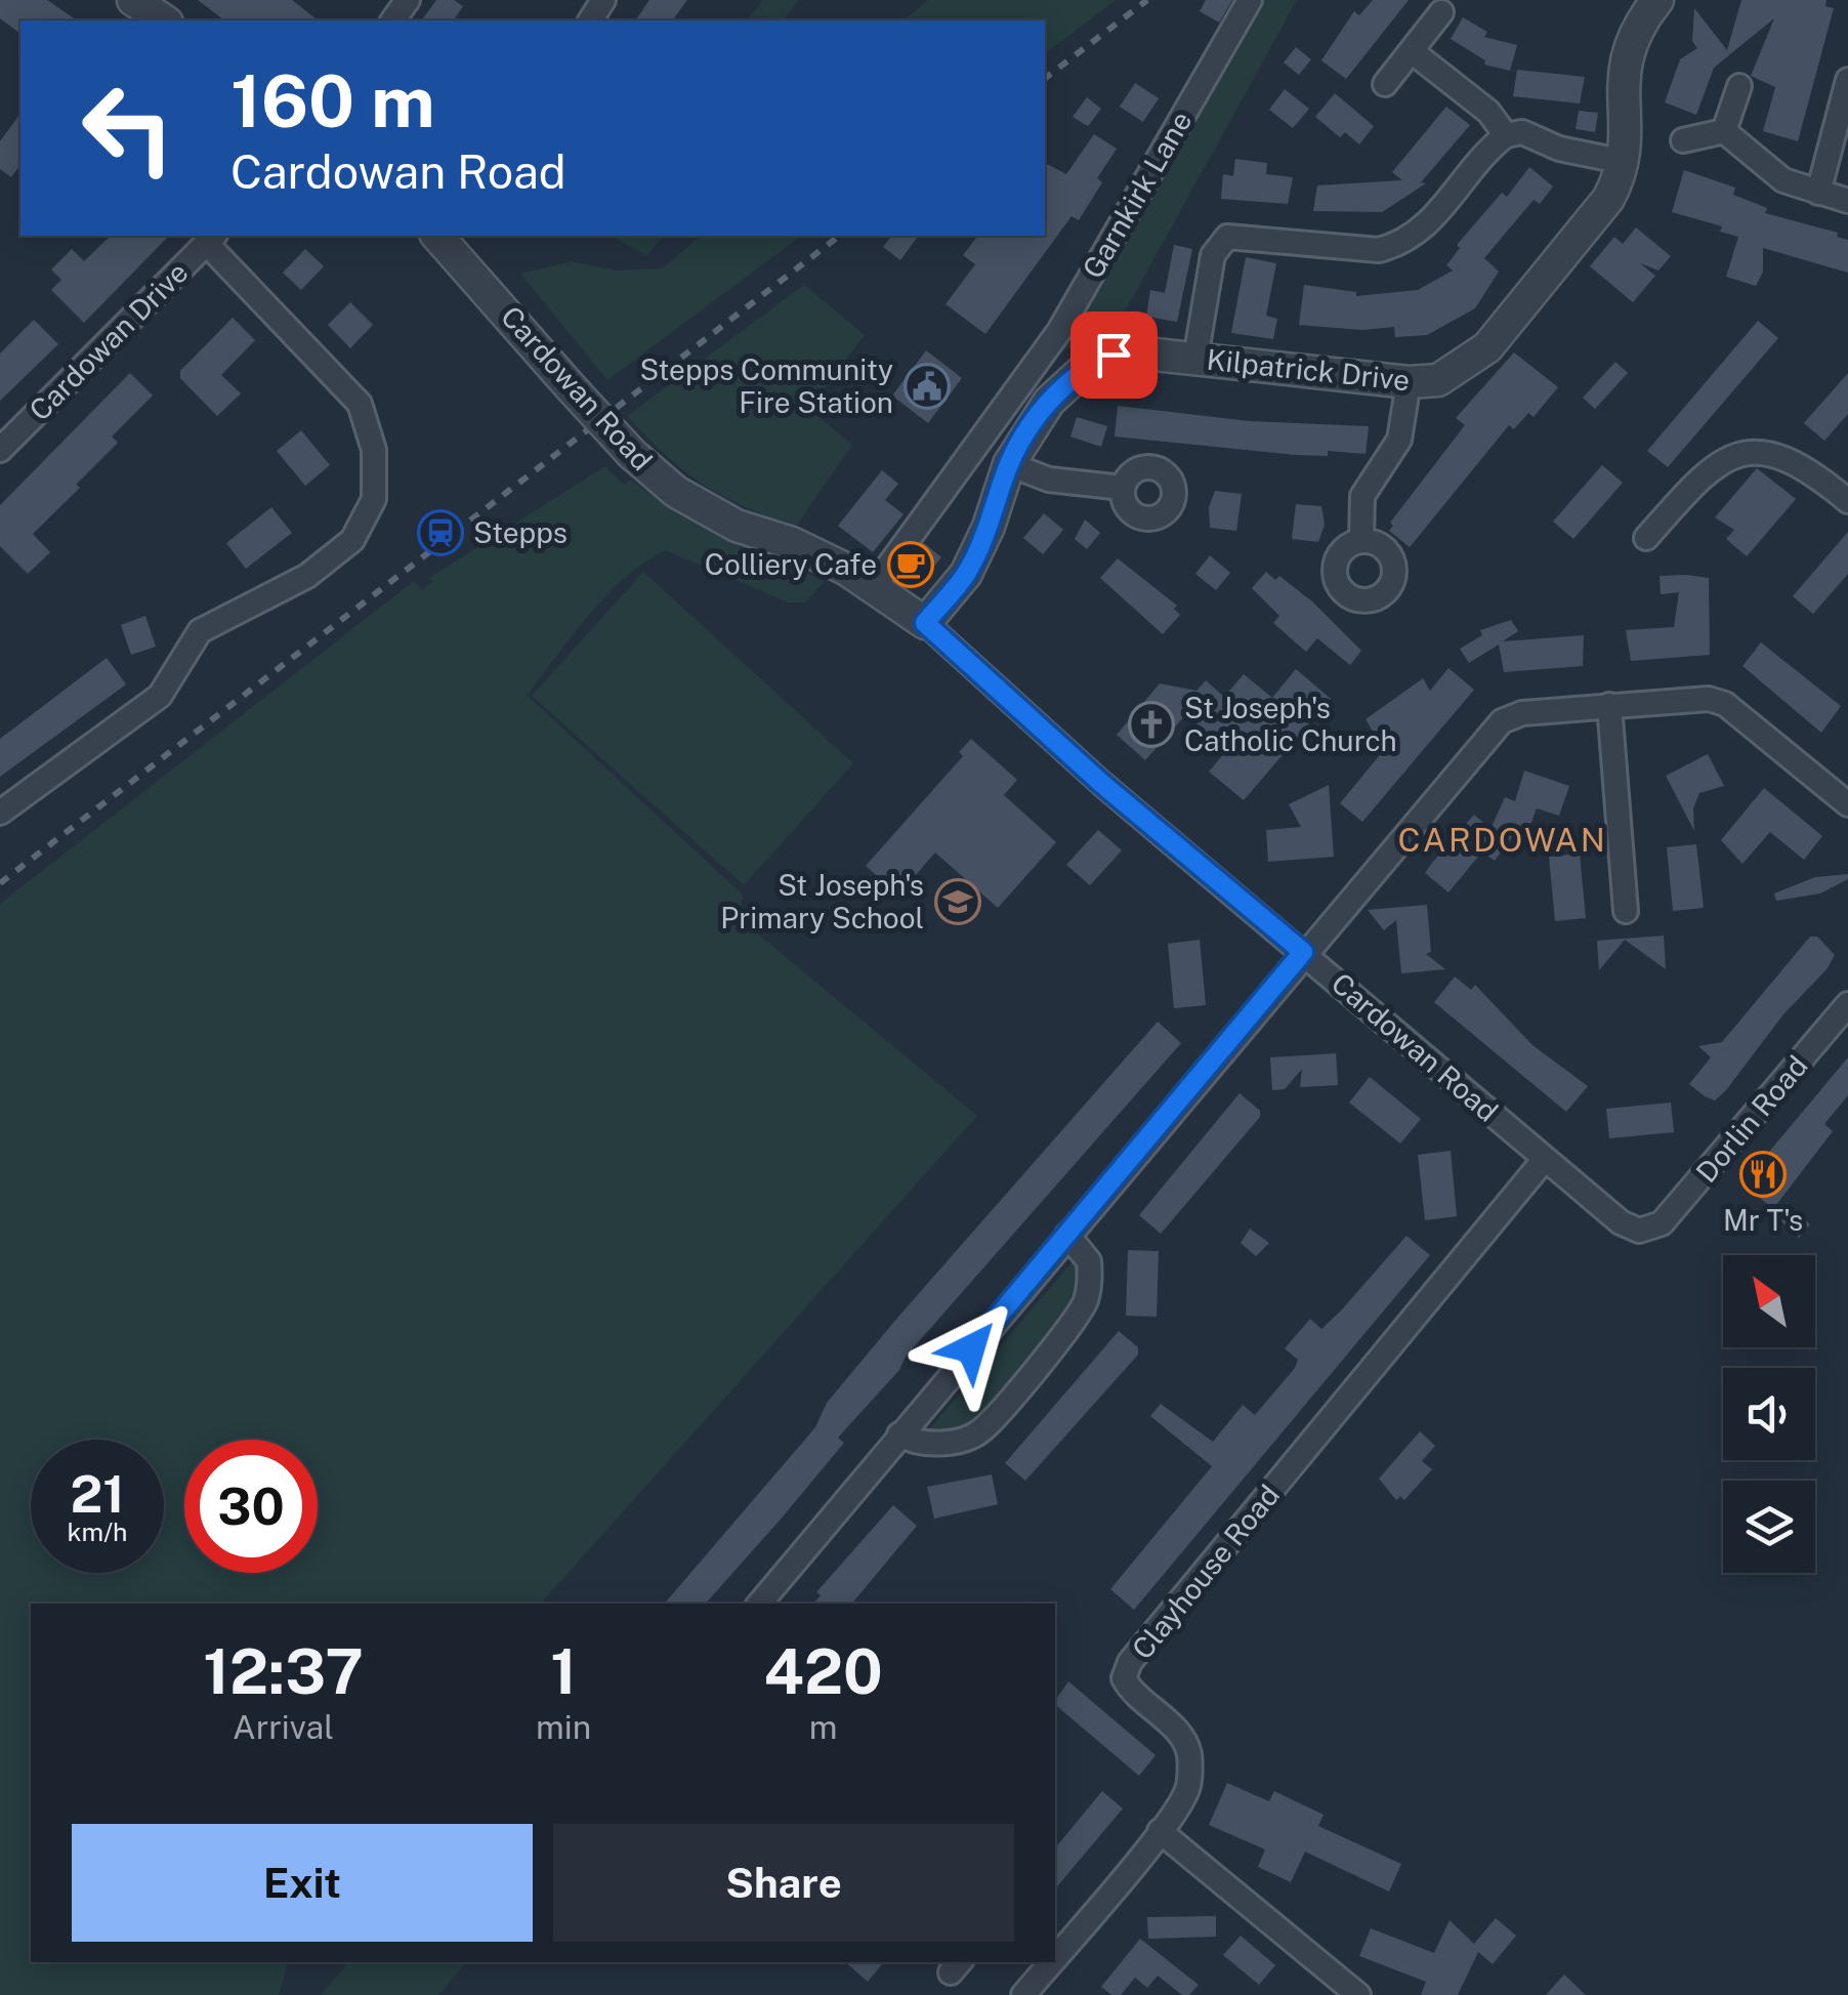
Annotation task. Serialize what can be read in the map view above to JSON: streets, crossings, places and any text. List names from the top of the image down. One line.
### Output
{"streets":{"street":["Garnkirk Lane","Cardowan Drive","Kilpatrick Drive","Cardowan Road","Dorlin Road","Clayhouse Road"]},"crossings":[["Garnkirk Lane","Cardowan Road"],["Kilpatrick Drive","Cardowan Road"],["Cardowan Road","Dorlin Road"],["Cardowan Road","Clayhouse Road"]],"districts":["CARDOWAN"],"places":{"public building":["Stepps Community Fire Station"],"station":["Stepps"],"cafe":["Colliery Cafe"],"church":["St Joseph's Catholic Church"],"school or university":["St Joseph's Primary School"],"restaurant":["Mr T's"]},"north":"top left","page":{"turn":["160 m","Cardowan Road"],"speed":"21 km/h","limit":"30","eta":["12:37","Arrival","1","min","420","m"],"buttons":["Exit","Share"]}}
